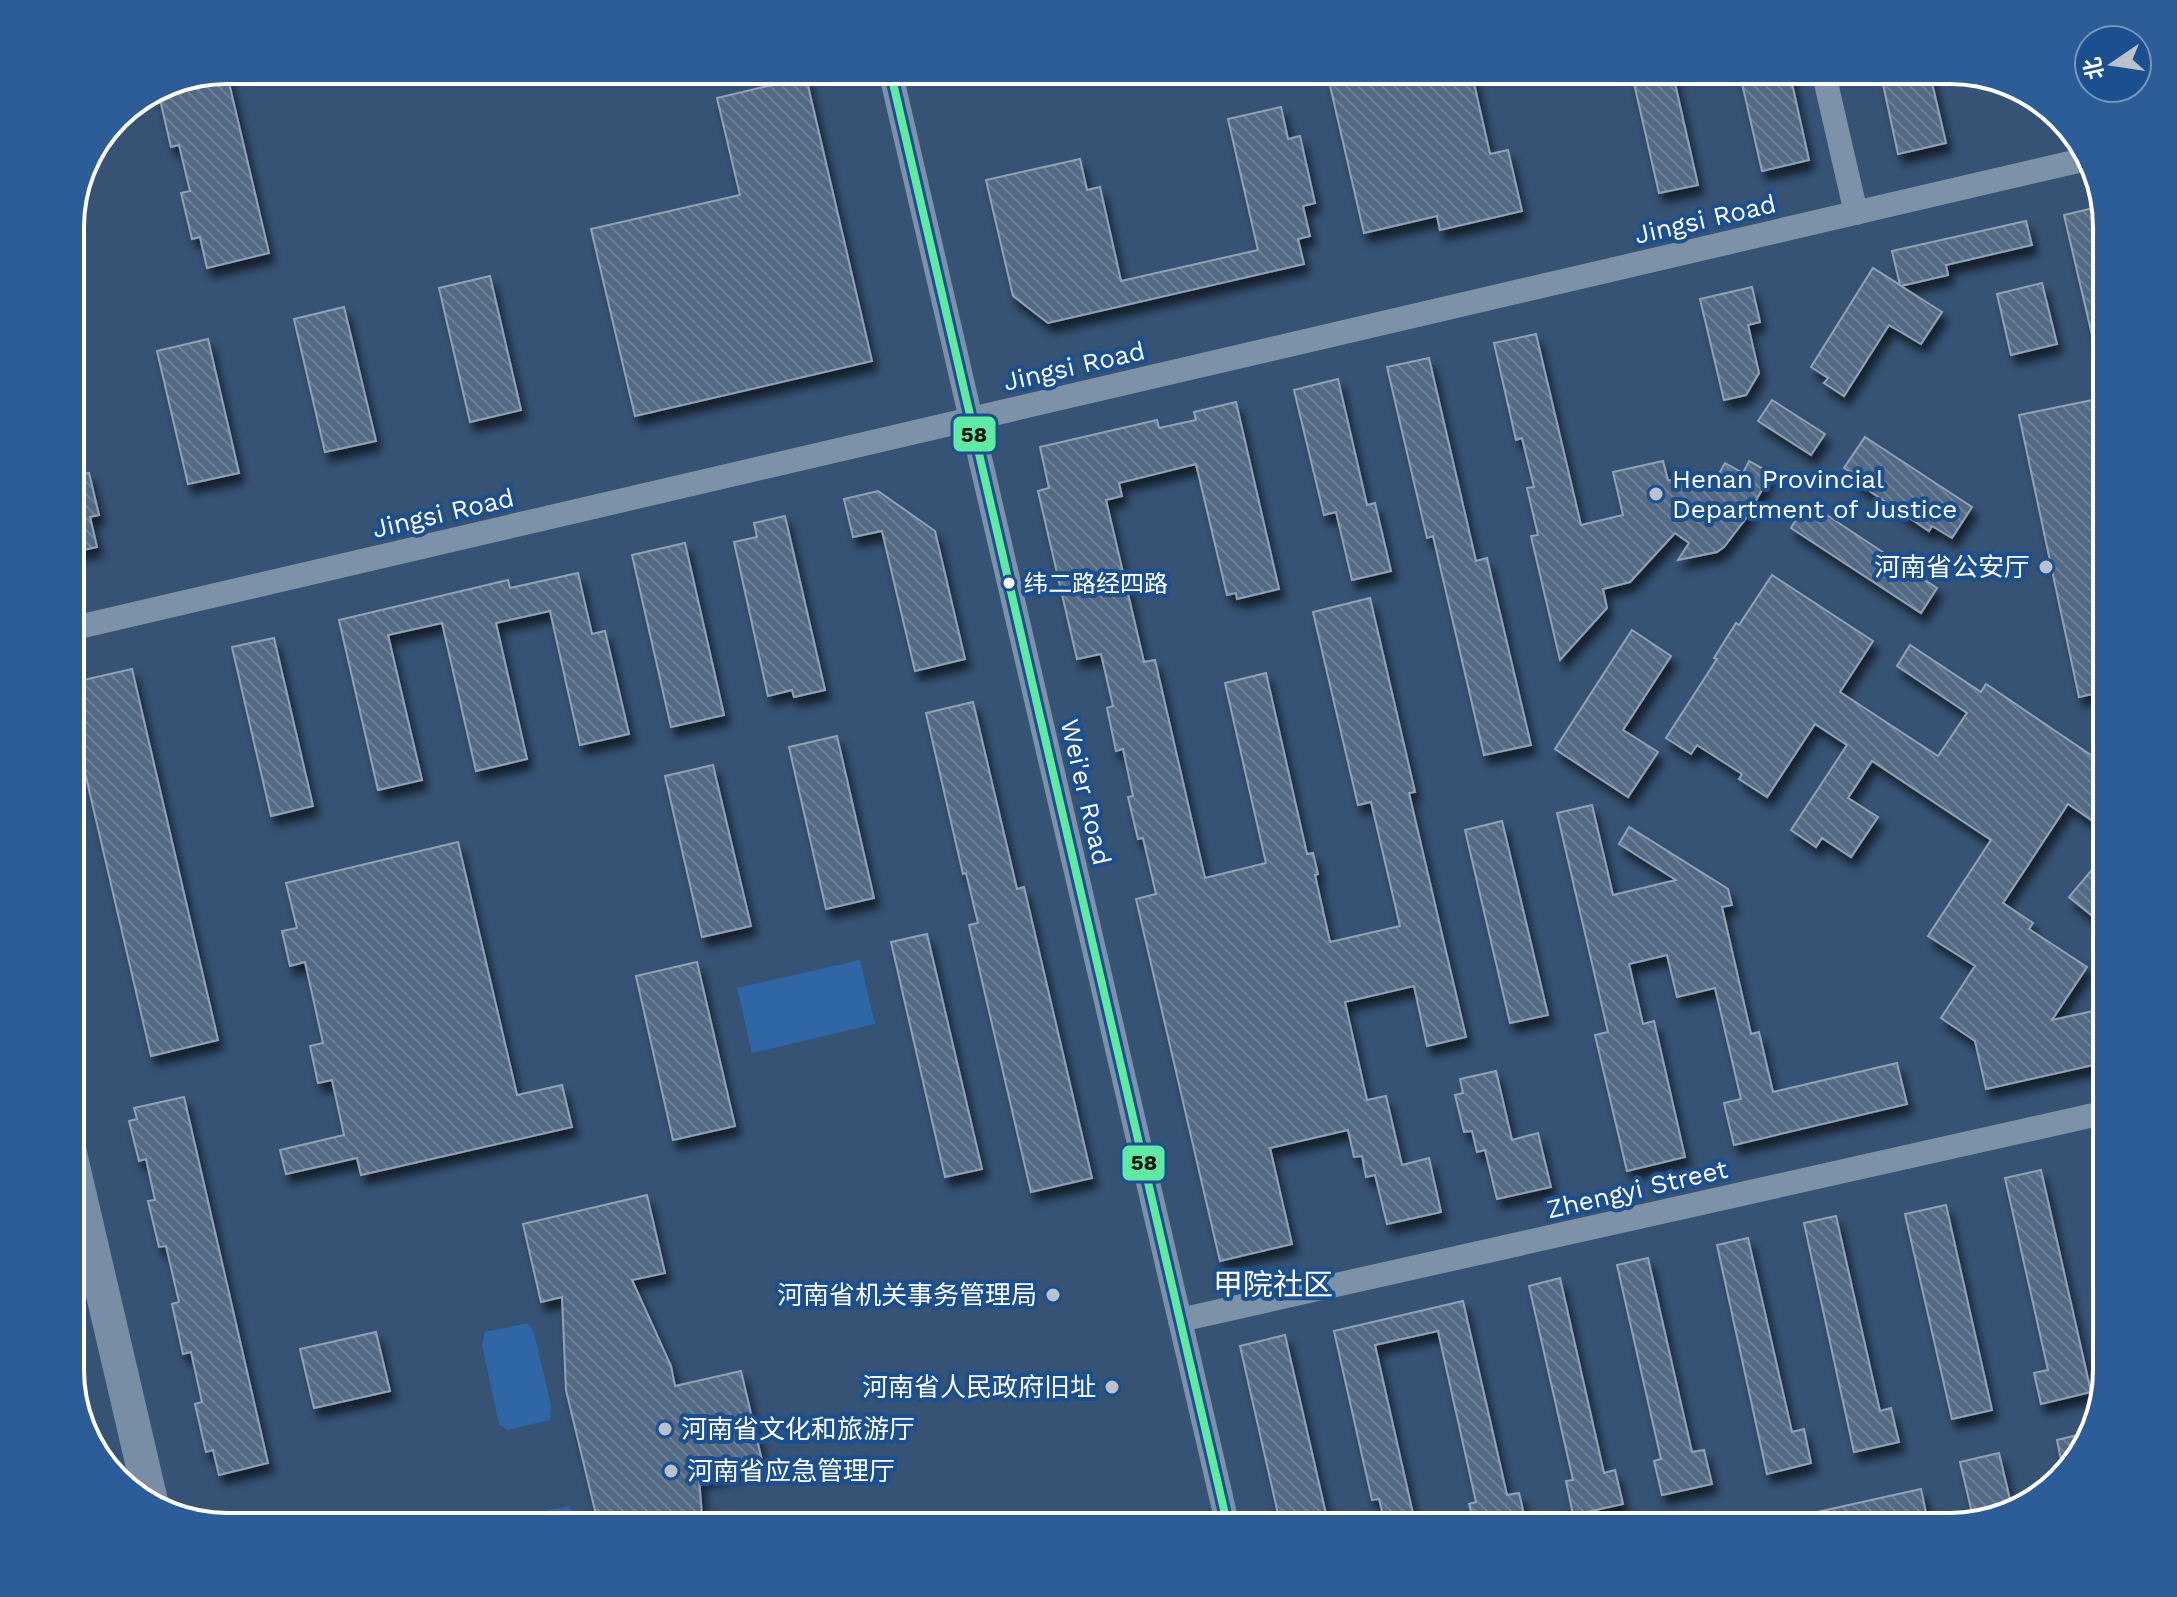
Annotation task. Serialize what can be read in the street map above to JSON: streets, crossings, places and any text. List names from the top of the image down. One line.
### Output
{"streets":{"street":["Jingsi Road","Wei'er Road","Zhengyi Street"]},"crossings":[["Jingsi Road","Wei'er Road"],["Wei'er Road","Zhengyi Street"]],"districts":["甲院社区"],"places":["Henan Provincial Department of Justice","河南省公安厅","纬二路经四路","河南省机关事务管理局","河南省人民政府旧址","河南省文化和旅游厅","河南省应急管理厅"],"lines":["transit line 58"],"north":"left"}
